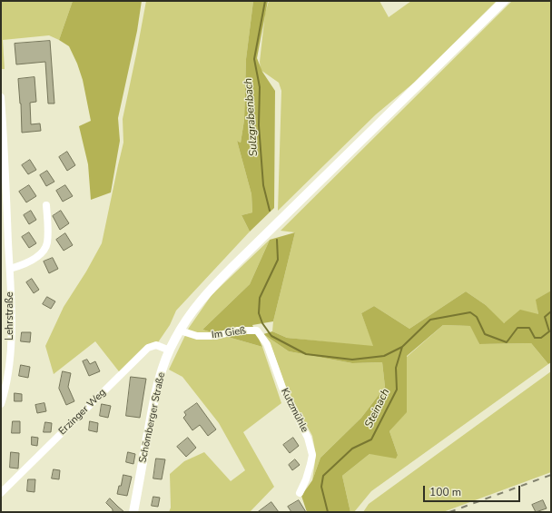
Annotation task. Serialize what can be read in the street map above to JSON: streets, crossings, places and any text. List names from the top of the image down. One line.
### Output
{"streets":{"main road":["Schömberger Straße"],"street":["Lehrstraße","Im Gieß","Kutzmühle","Erzinger Weg"]},"crossings":[["Im Gieß","Kutzmühle"],["Im Gieß","Schömberger Straße"],["Erzinger Weg","Schömberger Straße"]],"water":["Sulzgrabenbach","Steinach"],"scale_bar":"100 m"}
